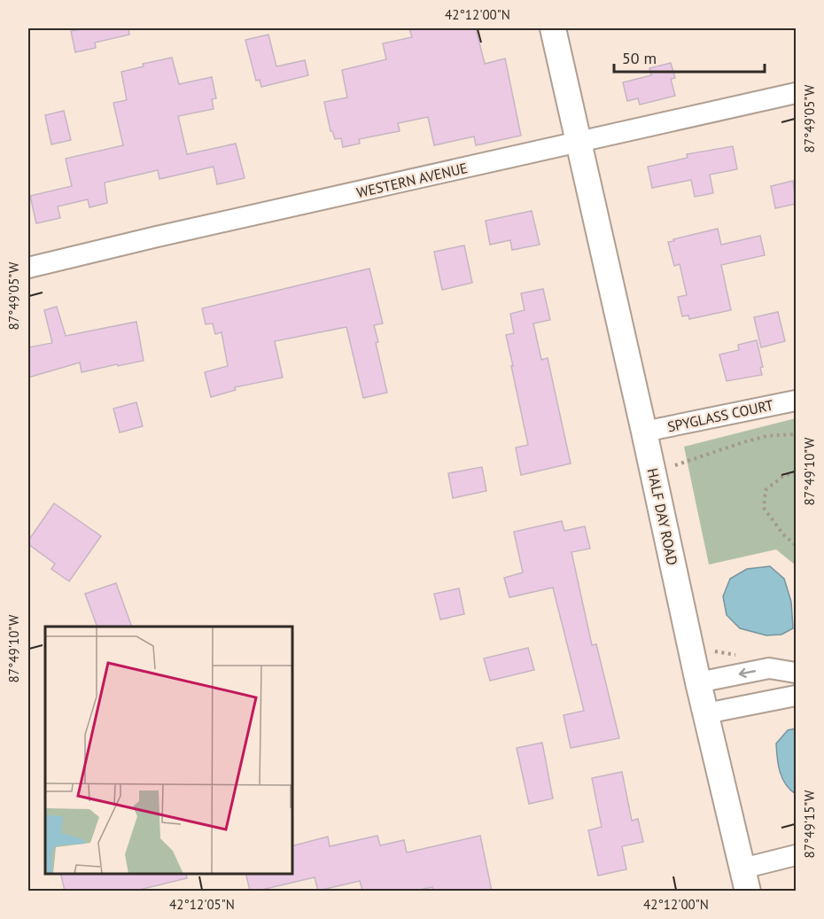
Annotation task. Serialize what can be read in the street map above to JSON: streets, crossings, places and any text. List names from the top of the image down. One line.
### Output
{"streets":{"main road":["HALF DAY ROAD"],"street":["WESTERN AVENUE","SPYGLASS COURT"]},"crossings":[["WESTERN AVENUE","HALF DAY ROAD"],["SPYGLASS COURT","HALF DAY ROAD"]],"scale_bar":"50 m","coordinates":["42°12'00\"N","87°49'05\"W","87°49'10\"W","87°49'15\"W","42°12'05\"N"]}
